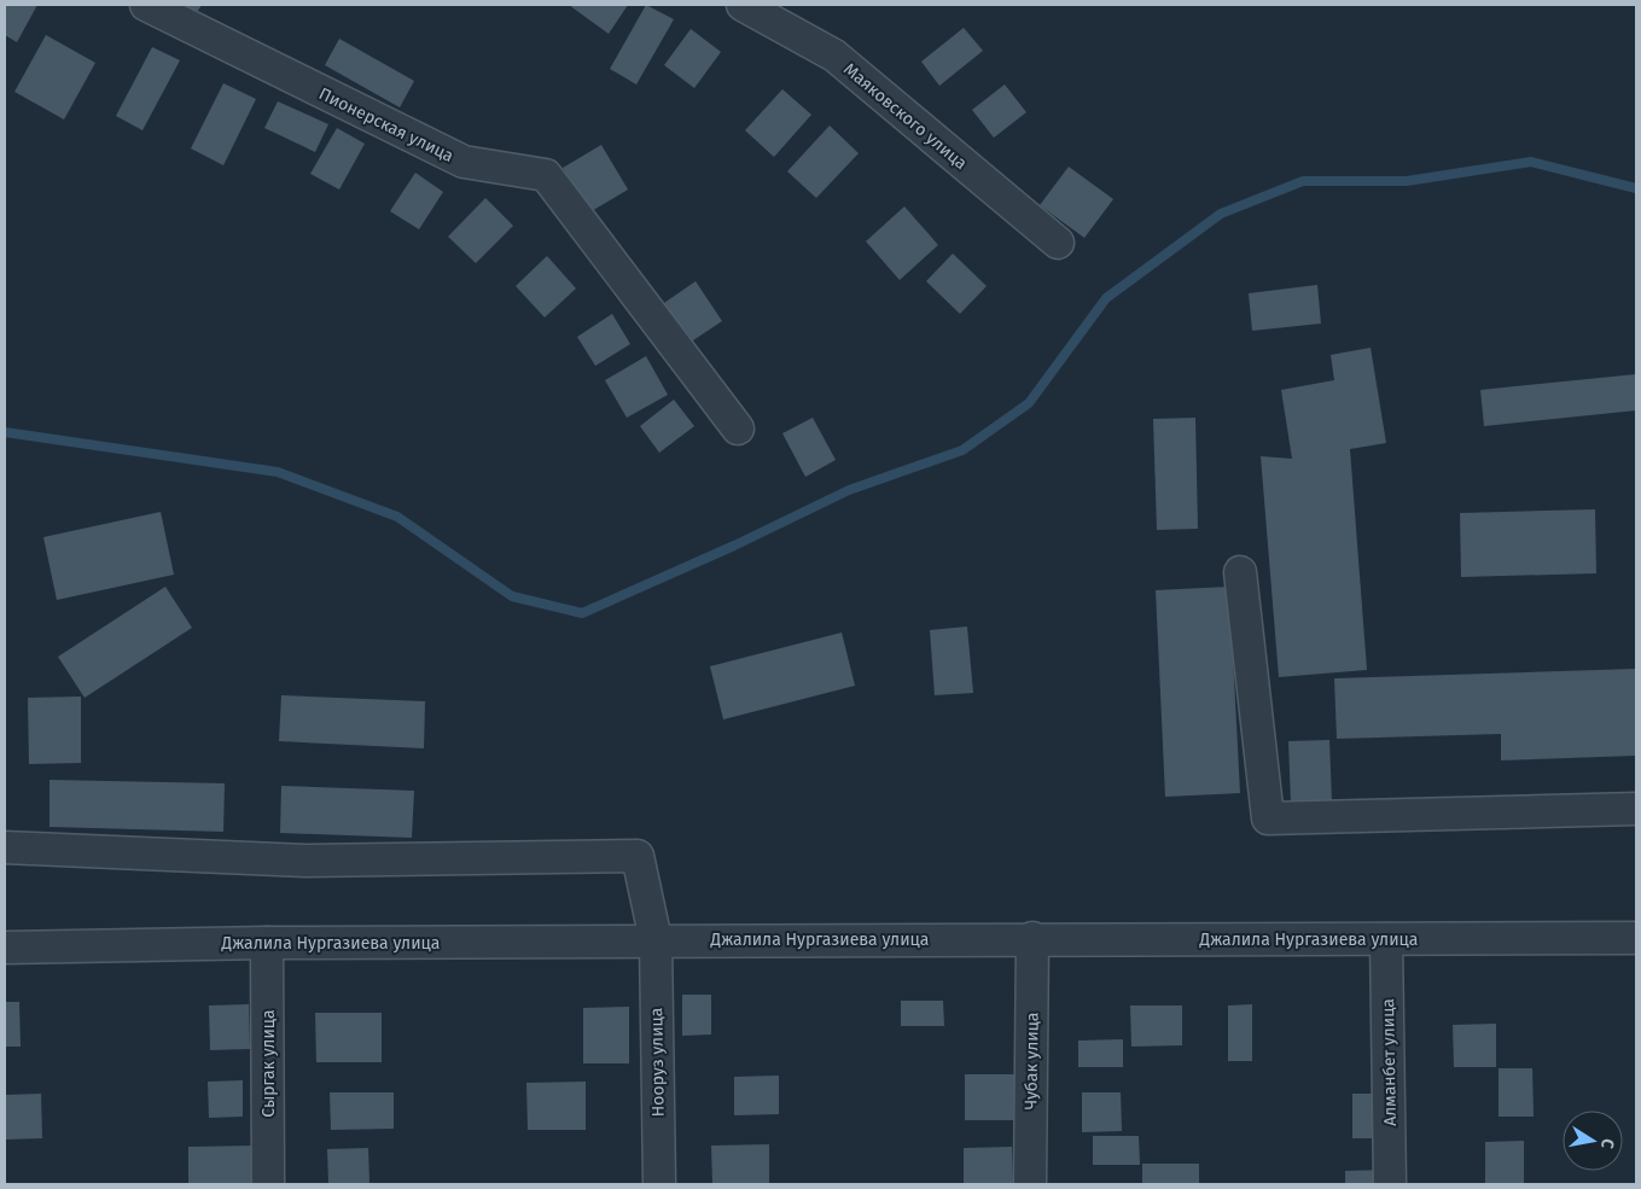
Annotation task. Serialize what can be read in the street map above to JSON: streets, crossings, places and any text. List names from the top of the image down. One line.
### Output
{"streets":{"street":["Маяковского улица","Пионерская улица","Джалила Нургазиева улица","Чубак улица","Нооруз улица","Алманбет улица","Сыргак улица"]},"crossings":[["Джалила Нургазиева улица","Чубак улица"],["Джалила Нургазиева улица","Нооруз улица"],["Джалила Нургазиева улица","Алманбет улица"],["Джалила Нургазиева улица","Сыргак улица"]],"north":"right"}
